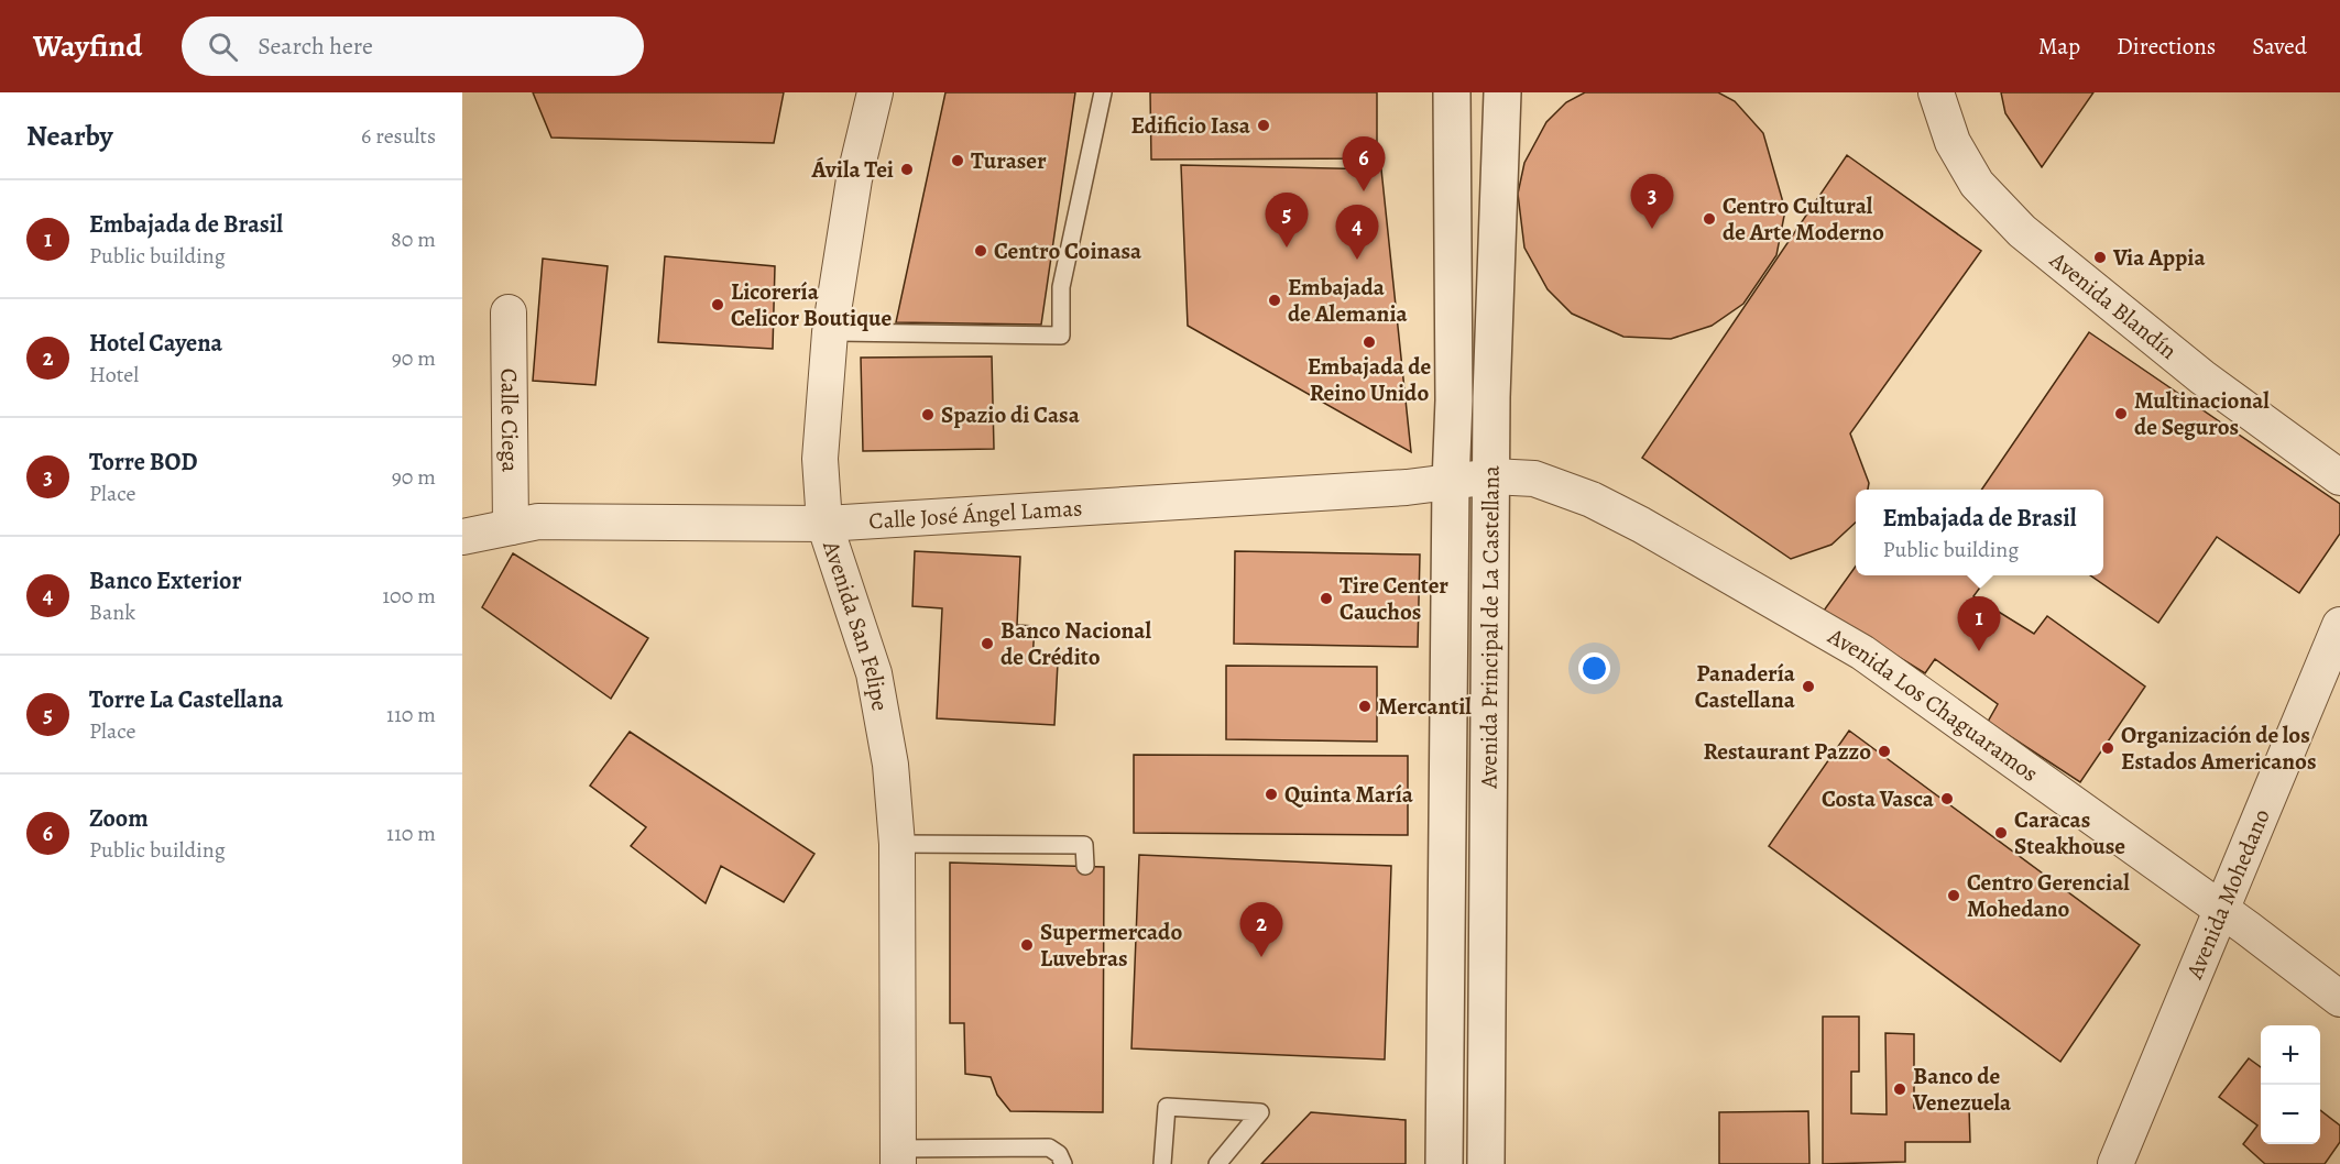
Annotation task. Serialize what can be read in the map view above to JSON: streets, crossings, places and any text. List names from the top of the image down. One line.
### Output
{"streets":{"street":["Avenida Blandín","Calle Ciega","Calle José Ángel Lamas","Avenida San Felipe","Avenida Principal de La Castellana","Avenida Los Chaguaramos","Avenida Mohedano"]},"crossings":[["Calle Ciega","Calle José Ángel Lamas"],["Calle José Ángel Lamas","Avenida San Felipe"],["Calle José Ángel Lamas","Avenida Principal de La Castellana"],["Calle José Ángel Lamas","Avenida Los Chaguaramos"],["Avenida Principal de La Castellana","Avenida Los Chaguaramos"],["Avenida Los Chaguaramos","Avenida Mohedano"]],"places":["Edificio Iasa","Turaser","Ávila Tei","Centro Cultural de Arte Moderno","Centro Coinasa","Via Appia","Embajada de Alemania","Licorería Celicor Boutique","Embajada de Reino Unido","Multinacional de Seguros","Spazio di Casa","Tire Center Cauchos","Banco Nacional de Crédito","Panadería Castellana","Mercantil","Organización de los Estados Americanos","Restaurant Pazzo","Quinta María","Costa Vasca","Caracas Steakhouse","Centro Gerencial Mohedano","Supermercado Luvebras","Banco de Venezuela"],"page":{"header":"Wayfind","search":"Search here","nav":["Map","Directions","Saved"],"heading":["Nearby","6 results"],"pins":["6","3","5","4","1","2"],"list":[{"mark":"1","name":"Embajada de Brasil","note":"Public building","value":"80 m"},{"mark":"2","name":"Hotel Cayena","note":"Hotel","value":"90 m"},{"mark":"3","name":"Torre BOD","note":"Place","value":"90 m"},{"mark":"4","name":"Banco Exterior","note":"Bank","value":"100 m"},{"mark":"5","name":"Torre La Castellana","note":"Place","value":"110 m"},{"mark":"6","name":"Zoom","note":"Public building","value":"110 m"}],"popup":["Embajada de Brasil","Public building"],"map_buttons":["+","−"]}}
